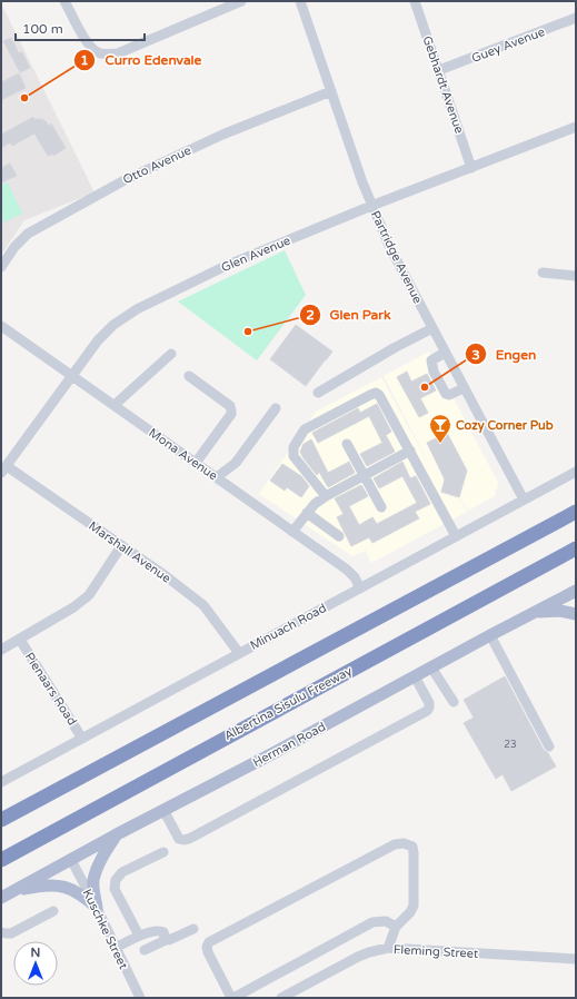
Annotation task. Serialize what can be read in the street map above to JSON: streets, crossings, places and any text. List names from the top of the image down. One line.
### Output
{"streets":{"highway":["Albertina Sisulu Freeway"],"main road":["Herman Road"],"street":["Guey Avenue","Gebhardt Avenue","Otto Avenue","Glen Avenue","Partridge Avenue","Mona Avenue","Marshall Avenue","Minuach Road","Pienaars Road","Kuschke Street","Fleming Street"]},"crossings":[["Guey Avenue","Gebhardt Avenue"],["Gebhardt Avenue","Glen Avenue"],["Otto Avenue","Partridge Avenue"],["Glen Avenue","Partridge Avenue"],["Glen Avenue","Mona Avenue"],["Glen Avenue","Marshall Avenue"],["Partridge Avenue","Minuach Road"],["Mona Avenue","Minuach Road"],["Marshall Avenue","Minuach Road"],["Minuach Road","Pienaars Road"],["Herman Road","Kuschke Street"]],"places":{"other":["Curro Edenvale","Glen Park","Engen"],"bar":["Cozy Corner Pub"]},"house_numbers":["23"],"scale_bar":"100 m","north":"top"}
